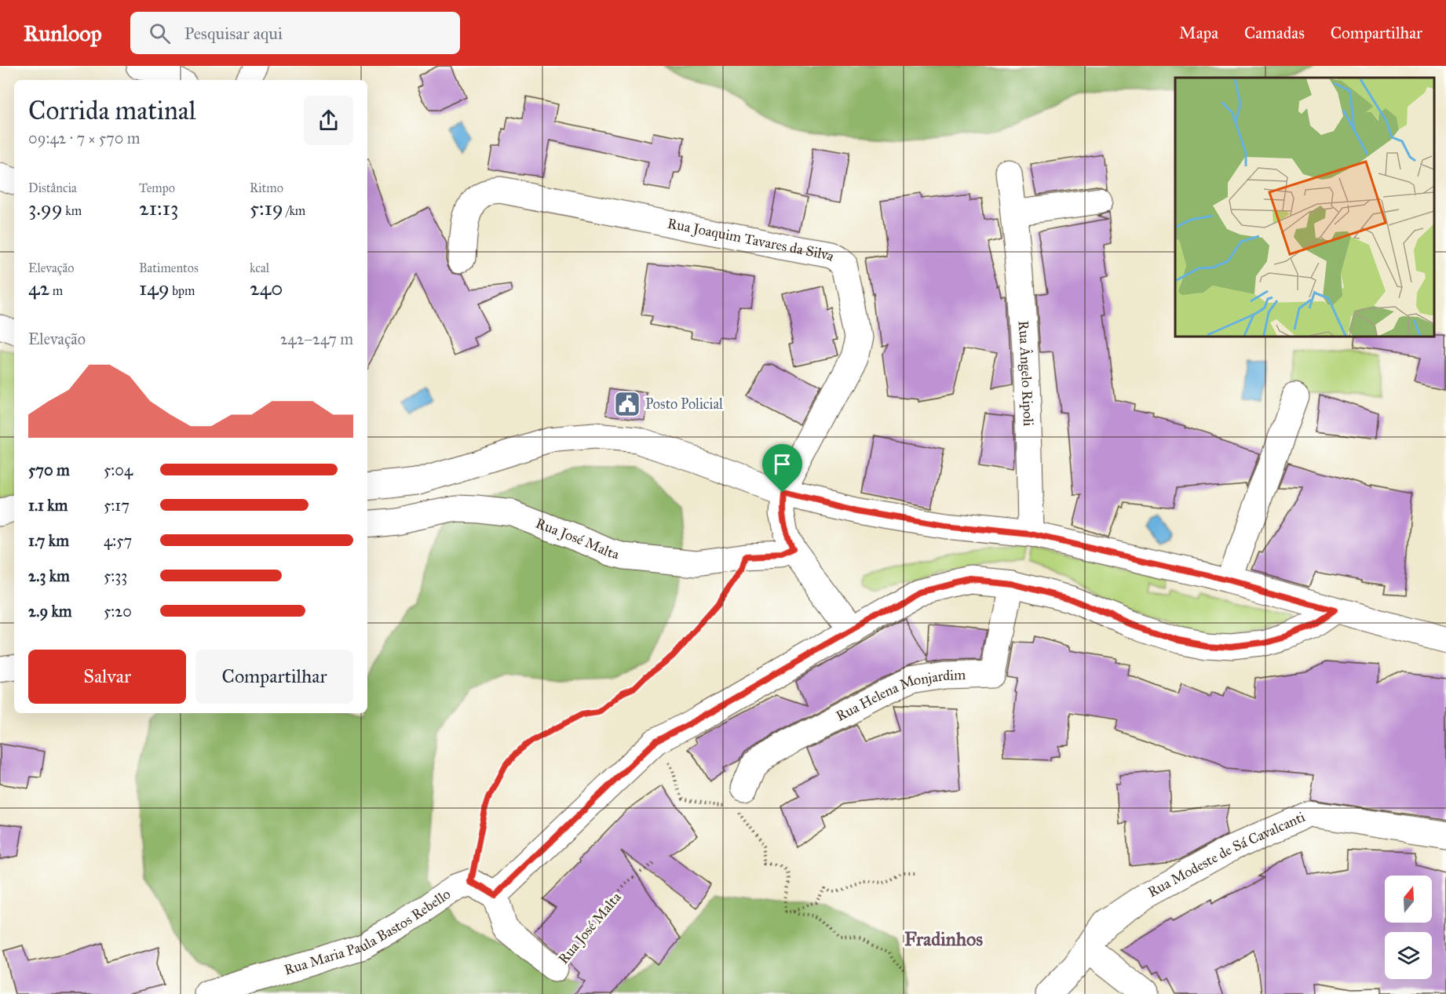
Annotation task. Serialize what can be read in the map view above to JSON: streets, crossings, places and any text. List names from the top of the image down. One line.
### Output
{"streets":{"street":["Rua Joaquim Tavares da Silva","Rua Ângelo Ripoli","Rua José Malta","Rua Helena Monjardim","Rua Modeste de Sá Cavalcanti","Rua Maria Paula Bastos Rebello"]},"districts":["Fradinhos"],"places":{"public building":["Posto Policial"]},"north":"top","page":{"header":"Runloop","search":"Pesquisar aqui","nav":["Mapa","Camadas","Compartilhar"],"heading":["Corrida matinal","09:42 · 7 × 570 m"],"stats":[["Distância","3.99 km"],["Tempo","21:13"],["Ritmo","5:19 /km"],["Elevação","42 m"],["Batimentos","149 bpm"],["kcal","240"]],"chart":["Elevação","242–247 m"],"list":[{"name":"570 m","note":"5:04"},{"name":"1.1 km","note":"5:17"},{"name":"1.7 km","note":"4:57"},{"name":"2.3 km","note":"5:33"},{"name":"2.9 km","note":"5:20"}],"buttons":["Salvar","Compartilhar"]}}
